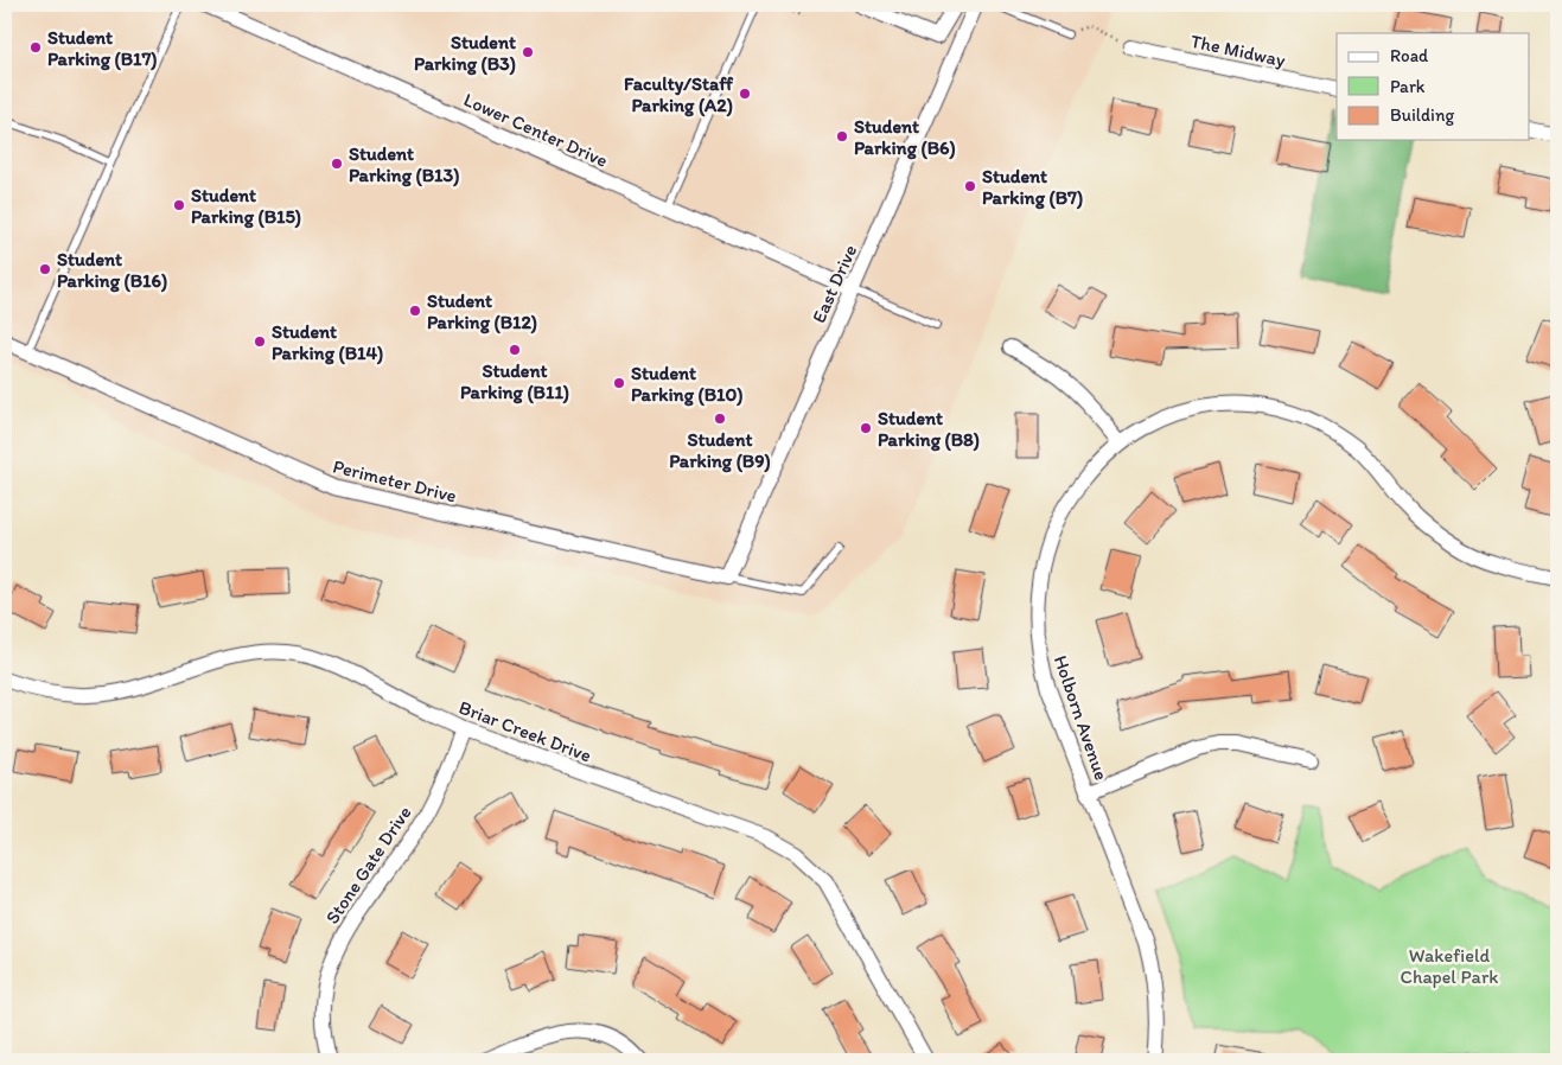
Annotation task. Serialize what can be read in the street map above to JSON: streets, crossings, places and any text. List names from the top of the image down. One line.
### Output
{"streets":{"street":["The Midway","Lower Center Drive","East Drive","Perimeter Drive","Holborn Avenue","Briar Creek Drive","Stone Gate Drive"]},"crossings":[["Lower Center Drive","East Drive"],["East Drive","Perimeter Drive"],["Briar Creek Drive","Stone Gate Drive"]],"parks":["Wakefield Chapel Park"],"places":["Student Parking (B17)","Student Parking (B3)","Faculty/Staff Parking (A2)","Student Parking (B6)","Student Parking (B13)","Student Parking (B7)","Student Parking (B15)","Student Parking (B16)","Student Parking (B12)","Student Parking (B14)","Student Parking (B11)","Student Parking (B10)","Student Parking (B9)","Student Parking (B8)"],"legend":["Road","Park","Building"]}
